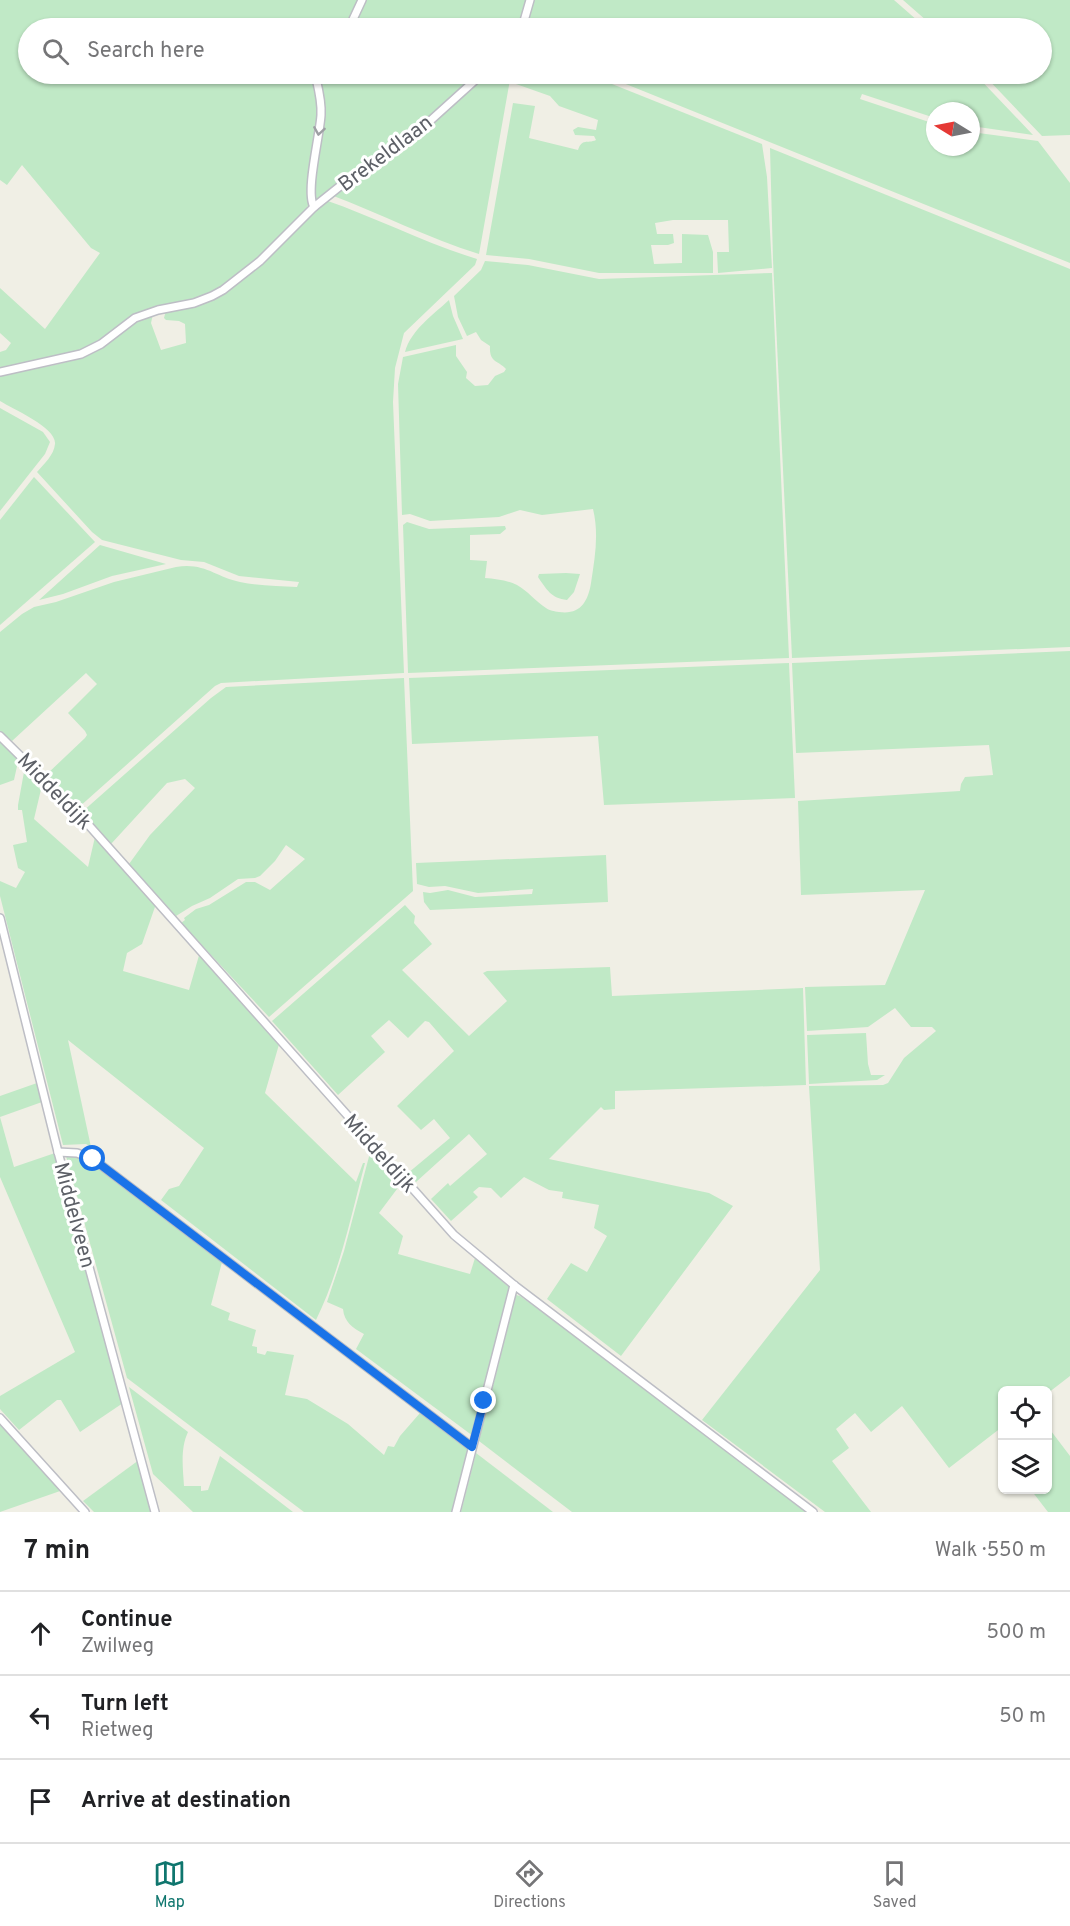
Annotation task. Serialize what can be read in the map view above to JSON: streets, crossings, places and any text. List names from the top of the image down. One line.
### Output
{"streets":{"street":["Brekeldlaan","Middeldijk","Middelveen"]},"north":"left","page":{"search":"Search here","heading":["7 min","Walk · 550 m"],"list":[["Continue","Zwilweg","500 m"],["Turn left","Rietweg","50 m"],"Arrive at destination"],"nav":["Map","Directions","Saved"]}}
